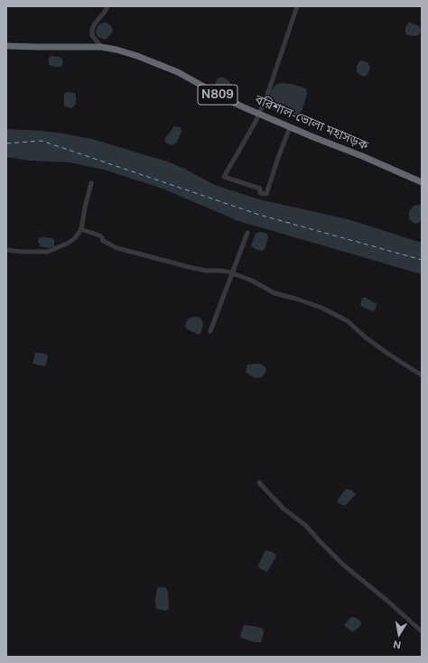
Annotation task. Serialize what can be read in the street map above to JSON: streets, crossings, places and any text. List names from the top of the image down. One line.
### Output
{"streets":{"highway":["N809","বরিশাল-ভোলা মহাসড়ক"]},"north":"bottom"}
